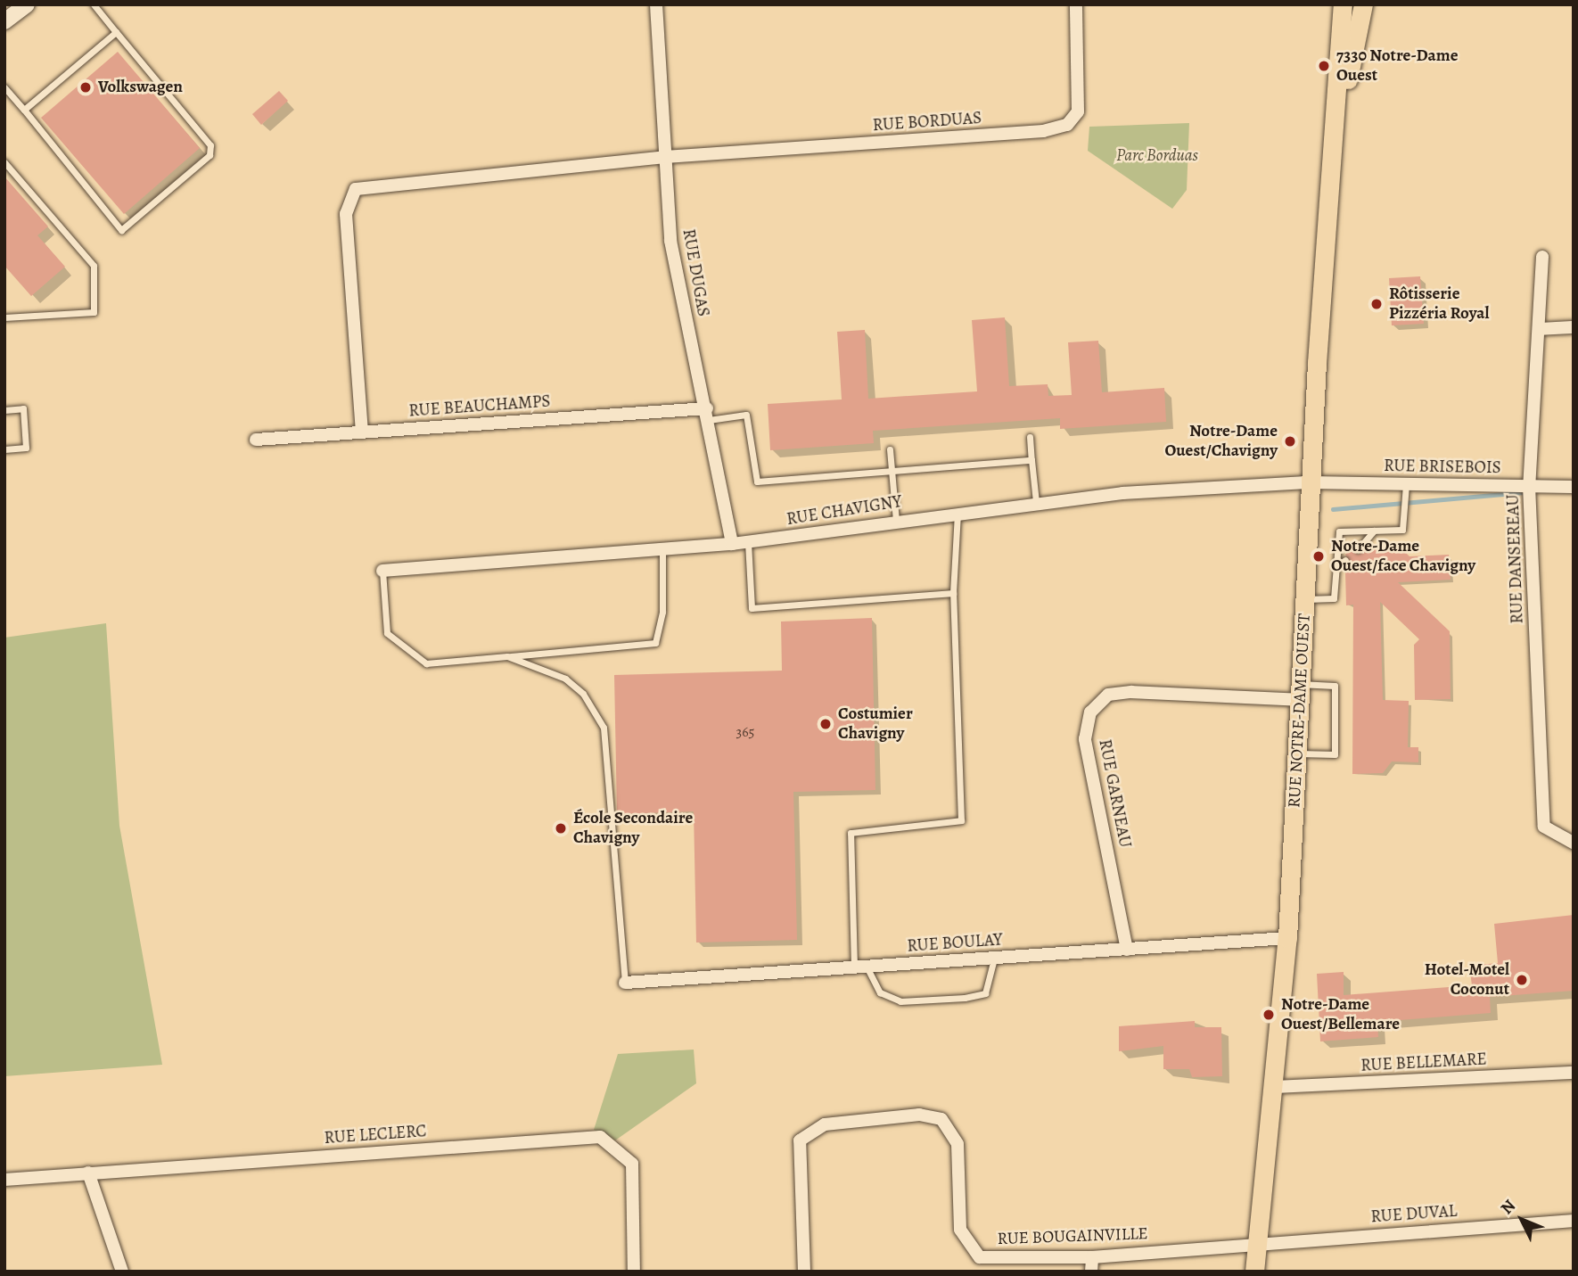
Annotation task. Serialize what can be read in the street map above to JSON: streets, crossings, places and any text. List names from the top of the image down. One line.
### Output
{"streets":{"main road":["RUE NOTRE-DAME OUEST"],"street":["RUE BORDUAS","RUE DUGAS","RUE BEAUCHAMPS","RUE BRISEBOIS","RUE CHAVIGNY","RUE DANSEREAU","RUE GARNEAU","RUE BOULAY","RUE BELLEMARE","RUE LECLERC","RUE DUVAL","RUE BOUGAINVILLE"]},"crossings":[["RUE BORDUAS","RUE DUGAS"],["RUE DUGAS","RUE BEAUCHAMPS"],["RUE DUGAS","RUE CHAVIGNY"],["RUE BRISEBOIS","RUE CHAVIGNY"],["RUE BRISEBOIS","RUE DANSEREAU"],["RUE BRISEBOIS","RUE NOTRE-DAME OUEST"],["RUE CHAVIGNY","RUE NOTRE-DAME OUEST"],["RUE NOTRE-DAME OUEST","RUE GARNEAU"],["RUE NOTRE-DAME OUEST","RUE BOULAY"],["RUE NOTRE-DAME OUEST","RUE BELLEMARE"],["RUE NOTRE-DAME OUEST","RUE DUVAL"],["RUE NOTRE-DAME OUEST","RUE BOUGAINVILLE"],["RUE GARNEAU","RUE BOULAY"],["RUE DUVAL","RUE BOUGAINVILLE"]],"parks":["Parc Borduas"],"places":["7330 Notre-Dame Ouest","Volkswagen","Rôtisserie Pizzéria Royal","Notre-Dame Ouest/Chavigny","Notre-Dame Ouest/face Chavigny","Costumier Chavigny","École Secondaire Chavigny","Hotel-Motel Coconut","Notre-Dame Ouest/Bellemare"],"house_numbers":["365"],"north":"top left"}
